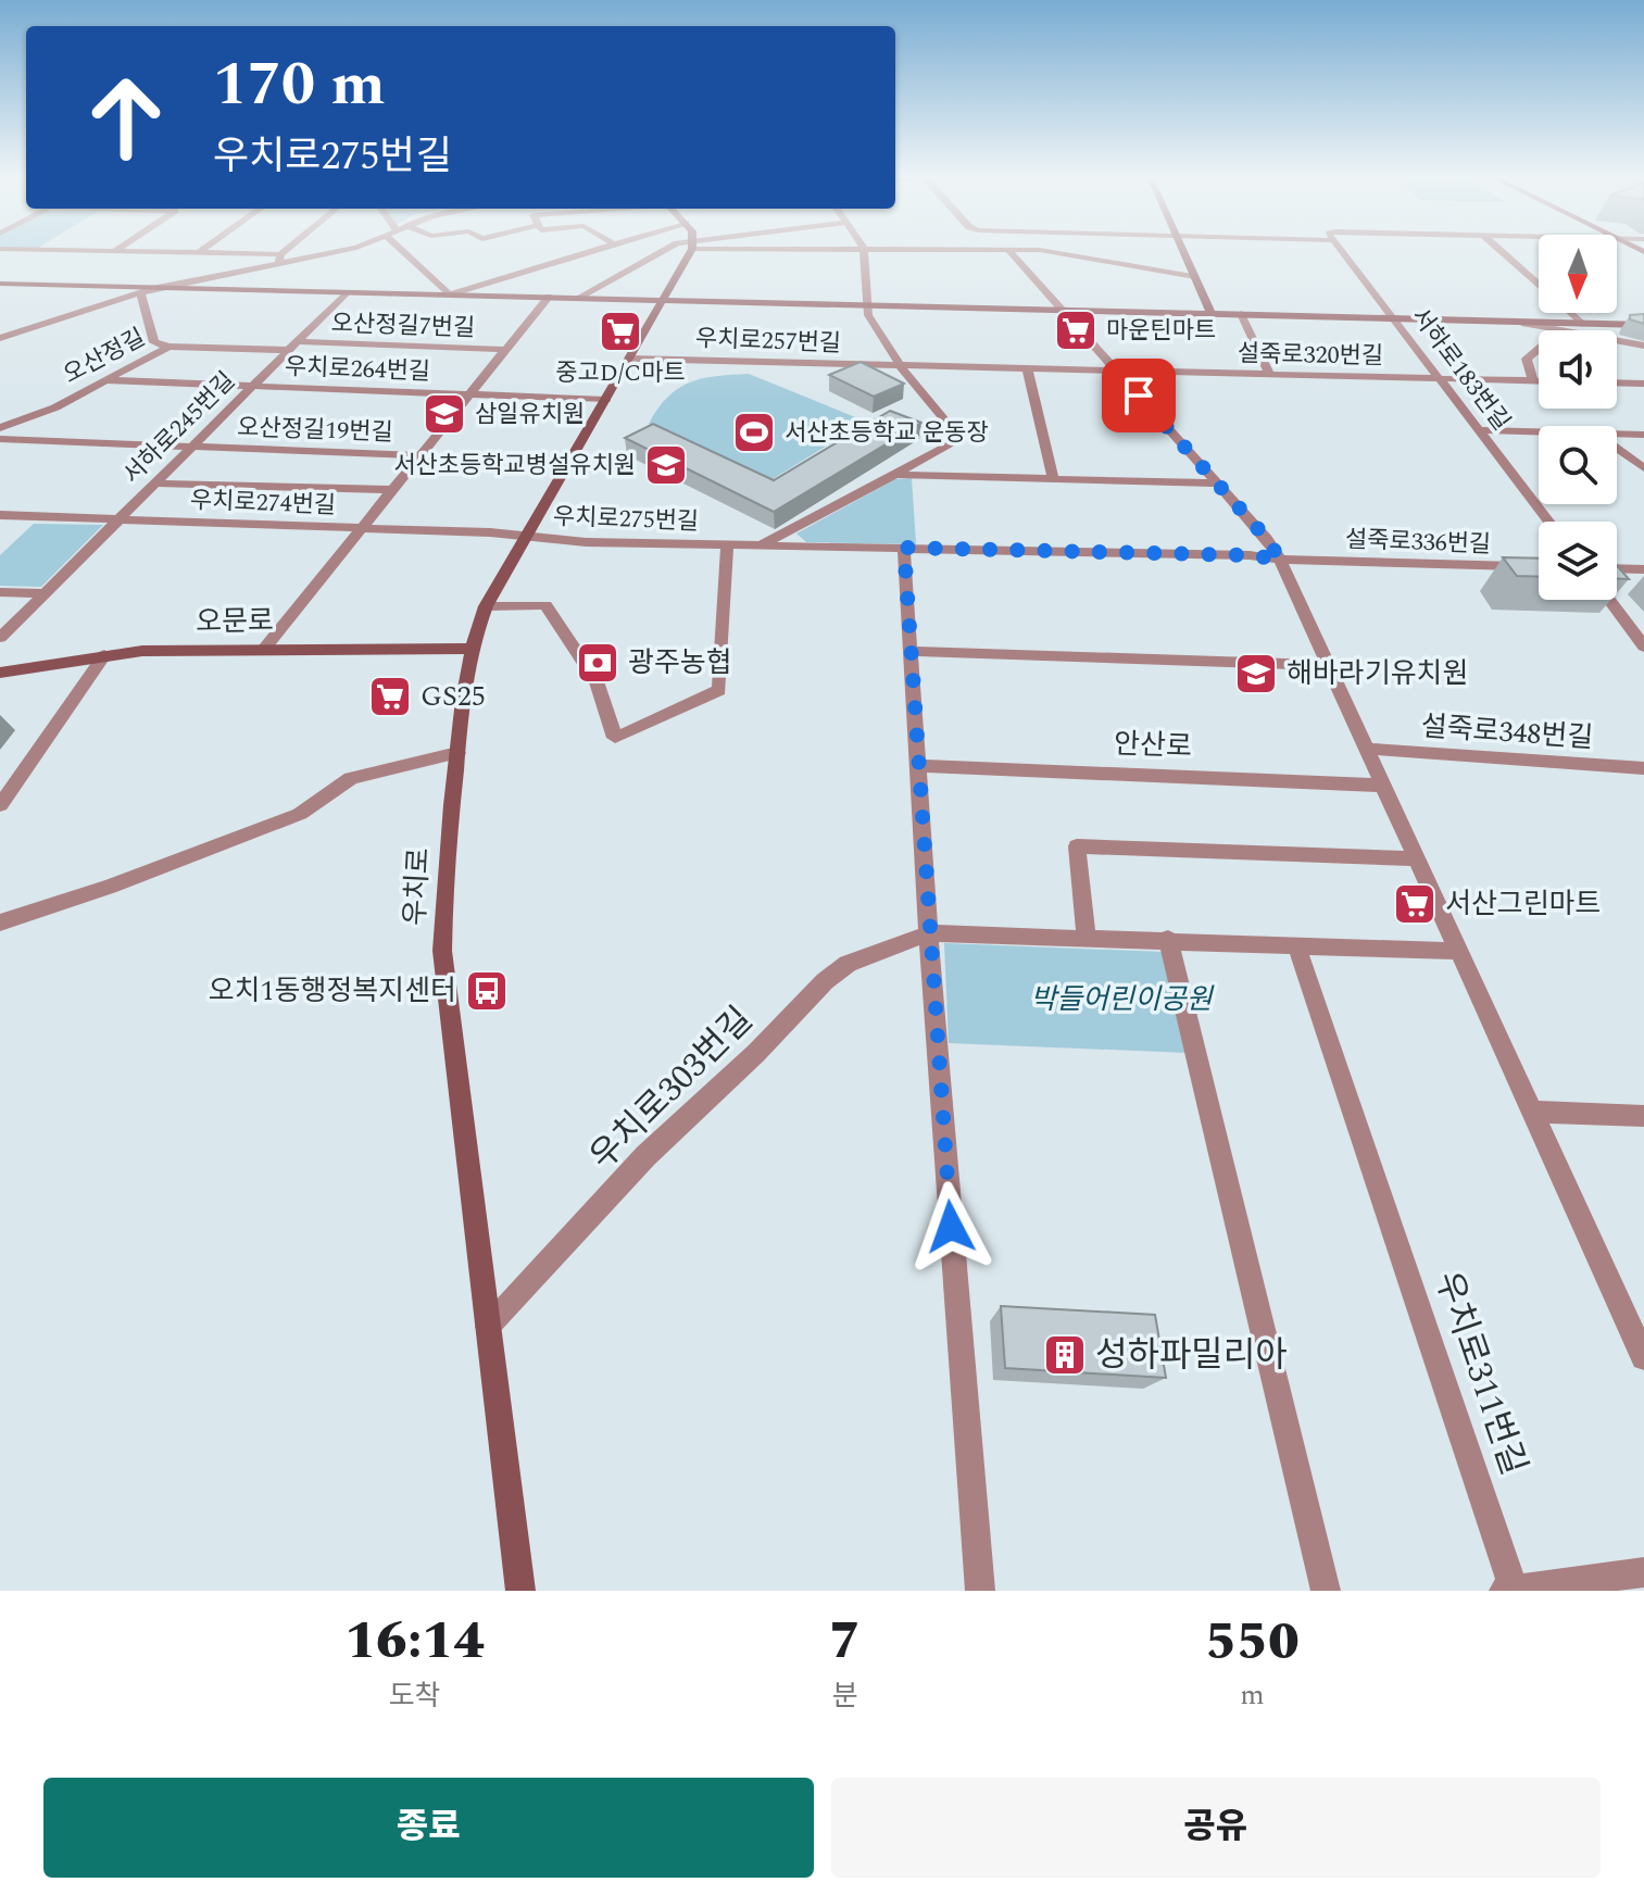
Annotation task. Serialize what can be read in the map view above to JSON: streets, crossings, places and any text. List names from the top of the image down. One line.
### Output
{"streets":{"main road":["오문로","우치로"],"street":["오산정길7번길","우치로257번길","설죽로320번길","오산정길","우치로264번길","서하로183번길","서하로245번길","오산정길19번길","우치로274번길","우치로275번길","설죽로336번길","설죽로348번길","안산로","우치로303번길","우치로311번길"]},"crossings":[["오산정길7번길","오산정길"],["오산정길7번길","서하로245번길"],["우치로257번길","설죽로320번길"],["우치로257번길","우치로"],["설죽로320번길","서하로183번길"],["오산정길","우치로264번길"],["우치로264번길","서하로245번길"],["우치로264번길","우치로"],["서하로245번길","오산정길19번길"],["서하로245번길","우치로274번길"],["우치로274번길","우치로275번길"],["우치로274번길","우치로"],["우치로275번길","설죽로336번길"],["우치로275번길","우치로"],["오문로","우치로"],["우치로","우치로303번길"],["우치로303번길","우치로311번길"]],"parks":["박들어린이공원"],"places":{"supermarket":["마운틴마트","중고D/C마트","GS25","서산그린마트"],"school or university":["삼일유치원","서산초등학교병설유치원","해바라기유치원"],"sports":["서산초등학교 운동장"],"bank":["광주농협"],"bus stop":["오치1동행정복지센터"],"building":["성하파밀리아"]},"north":"bottom","page":{"turn":["170 m","우치로275번길"],"eta":["16:14","도착","7","분","550","m"],"buttons":["종료","공유"]}}
